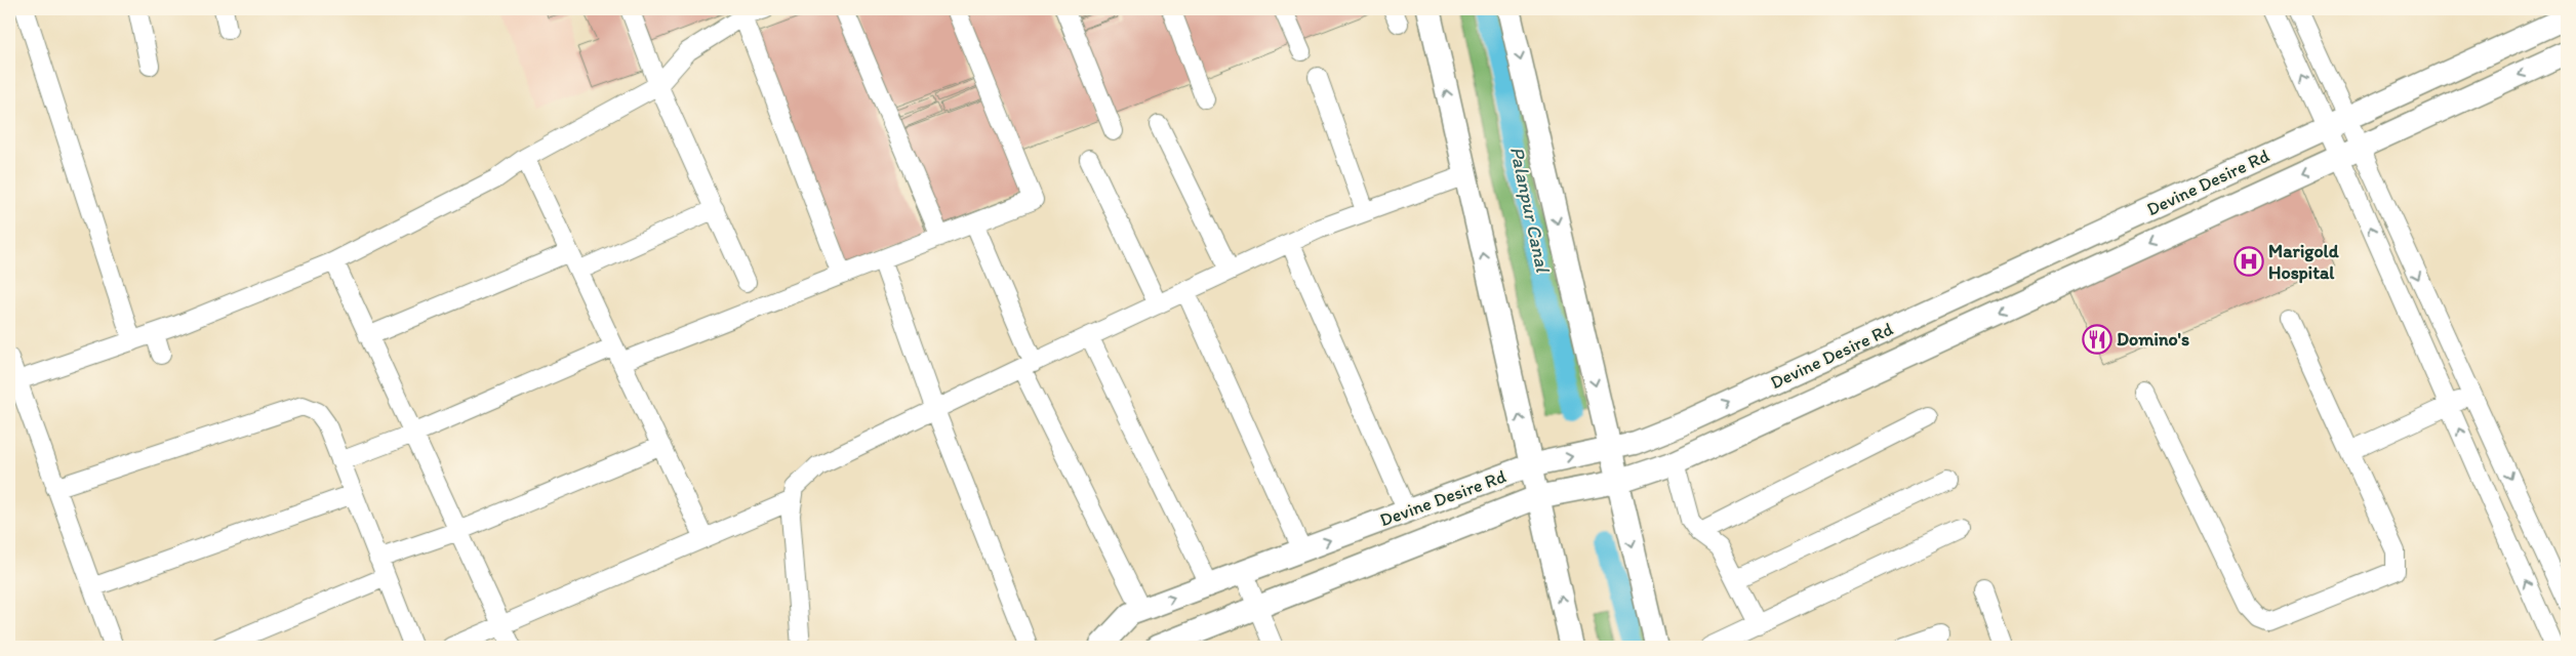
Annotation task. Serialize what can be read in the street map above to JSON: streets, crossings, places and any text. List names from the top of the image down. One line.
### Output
{"streets":{"street":["Devine Desire Rd"]},"water":["Palanpur Canal"],"places":{"hospital":["Marigold Hospital"],"restaurant":["Domino's"]}}
